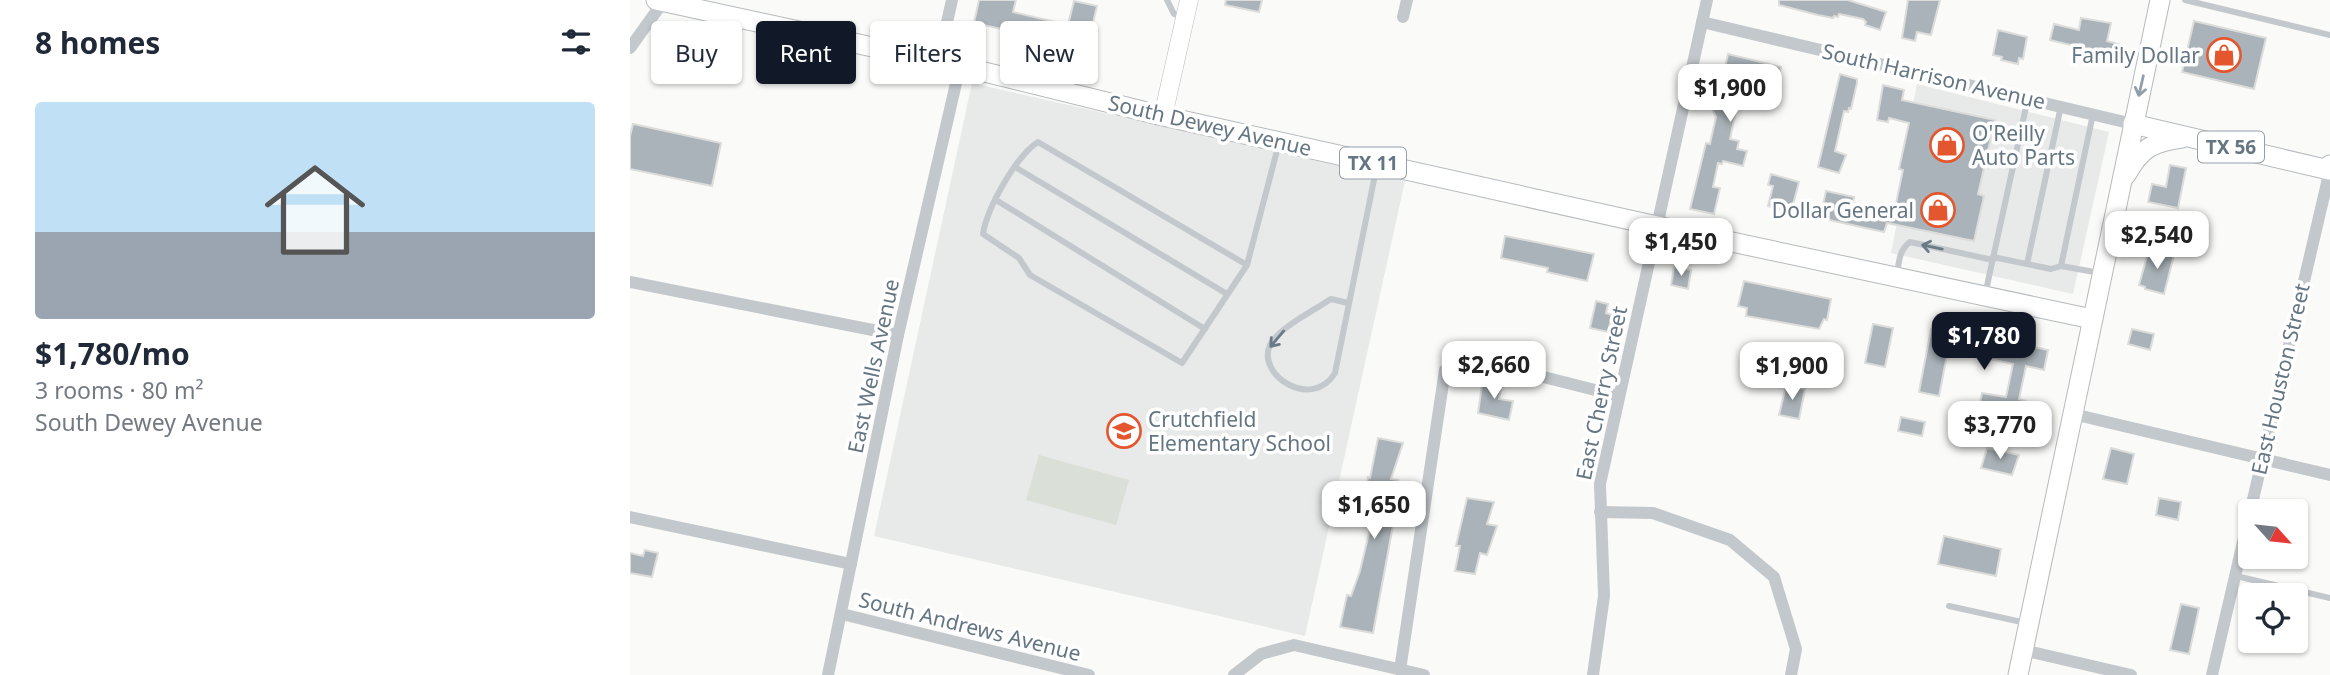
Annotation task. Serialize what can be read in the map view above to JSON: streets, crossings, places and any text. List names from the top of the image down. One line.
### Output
{"streets":{"main road":["South Harrison Avenue","South Dewey Avenue","TX 56","TX 11"],"street":["East Wells Avenue","East Houston Street","East Cherry Street","South Andrews Avenue"]},"crossings":[["South Harrison Avenue","East Houston Street"],["South Harrison Avenue","East Cherry Street"],["South Dewey Avenue","East Cherry Street"],["East Wells Avenue","South Andrews Avenue"]],"places":{"shop":["Family Dollar","O'Reilly Auto Parts","Dollar General"],"school or university":["Crutchfield Elementary School"]},"north":"bottom right","page":{"heading":"8 homes","chip":["Buy","Rent","Filters","New"],"price":["$1,900","$2,540","$1,450","$1,780","$2,660","$1,900","$3,770","$1,650"],"list":[{"name":"$1,780/mo","note":"3 rooms · 80 m² · South Dewey Avenue"}]}}
